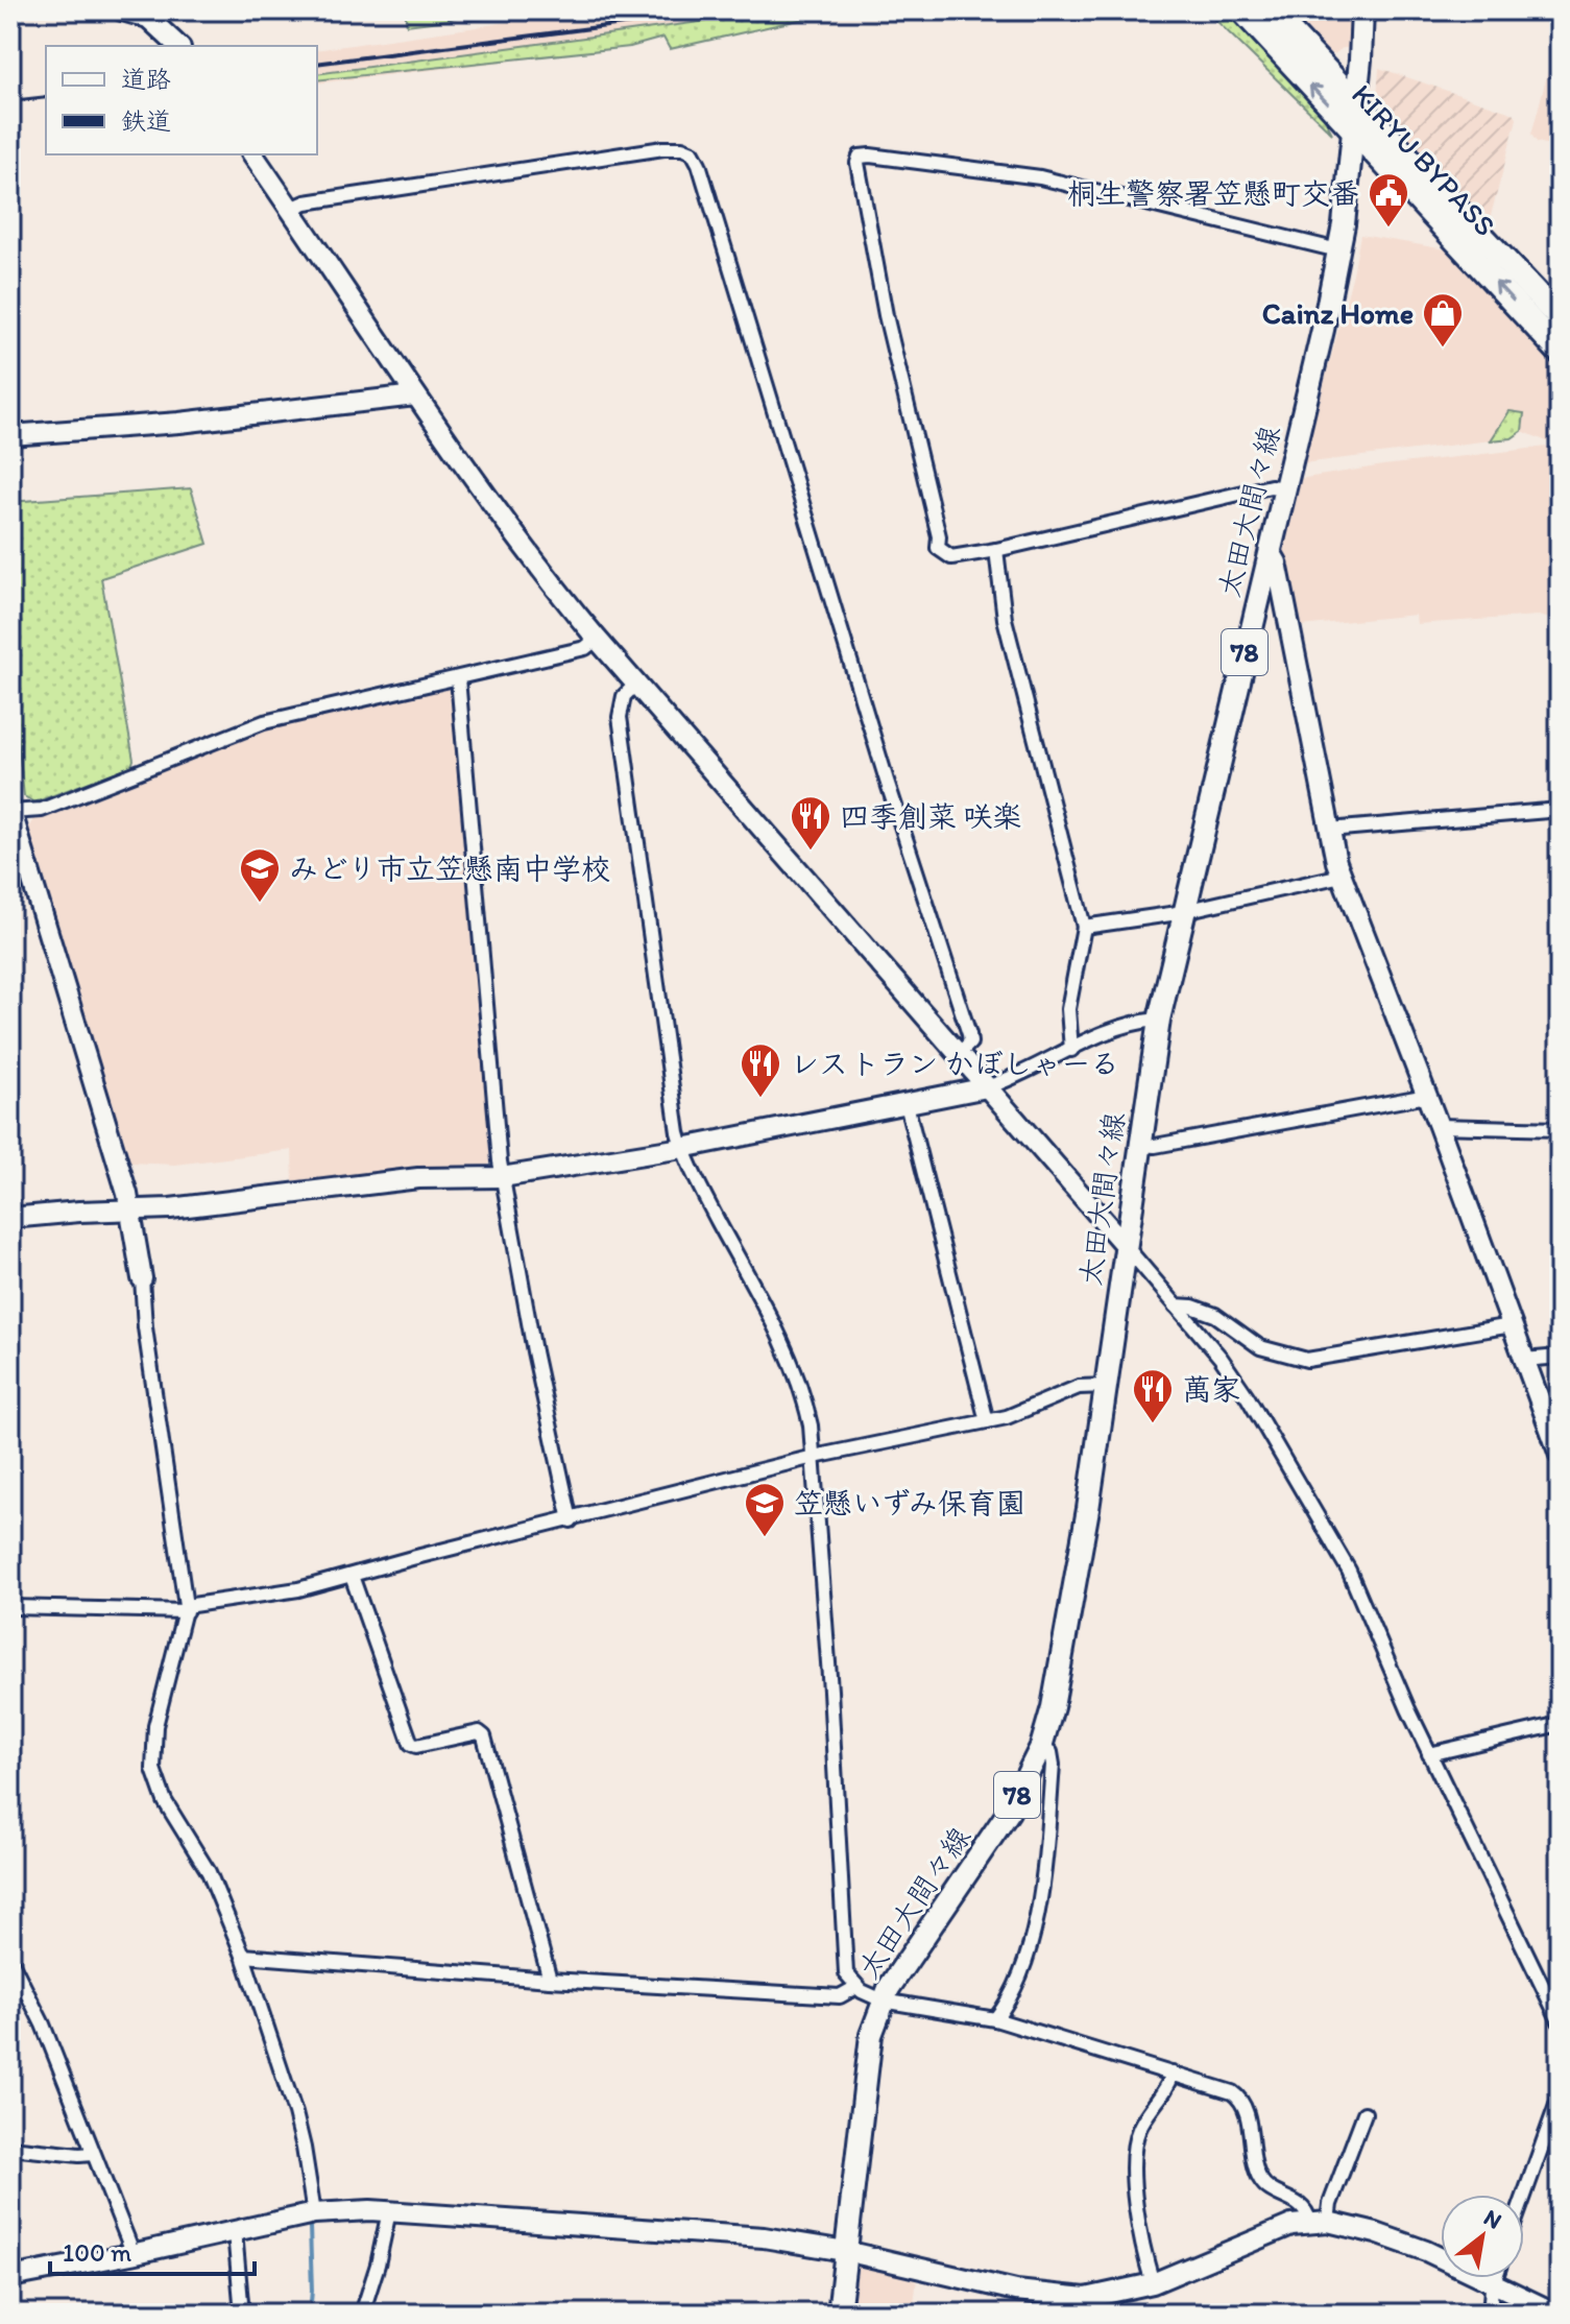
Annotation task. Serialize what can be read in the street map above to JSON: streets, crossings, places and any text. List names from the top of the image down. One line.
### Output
{"streets":{"highway":["KIRYU BYPASS"],"main road":["太田大間々線","78"]},"crossings":[["KIRYU BYPASS","太田大間々線"]],"places":{"public building":["桐生警察署笠懸町交番"],"shop":["Cainz Home"],"restaurant":["四季創菜 咲楽","レストラン かぼしゃーる","萬家"],"school or university":["みどり市立笠懸南中学校","笠懸いずみ保育園"]},"legend":["道路","鉄道"],"scale_bar":"100 m","north":"top right"}
